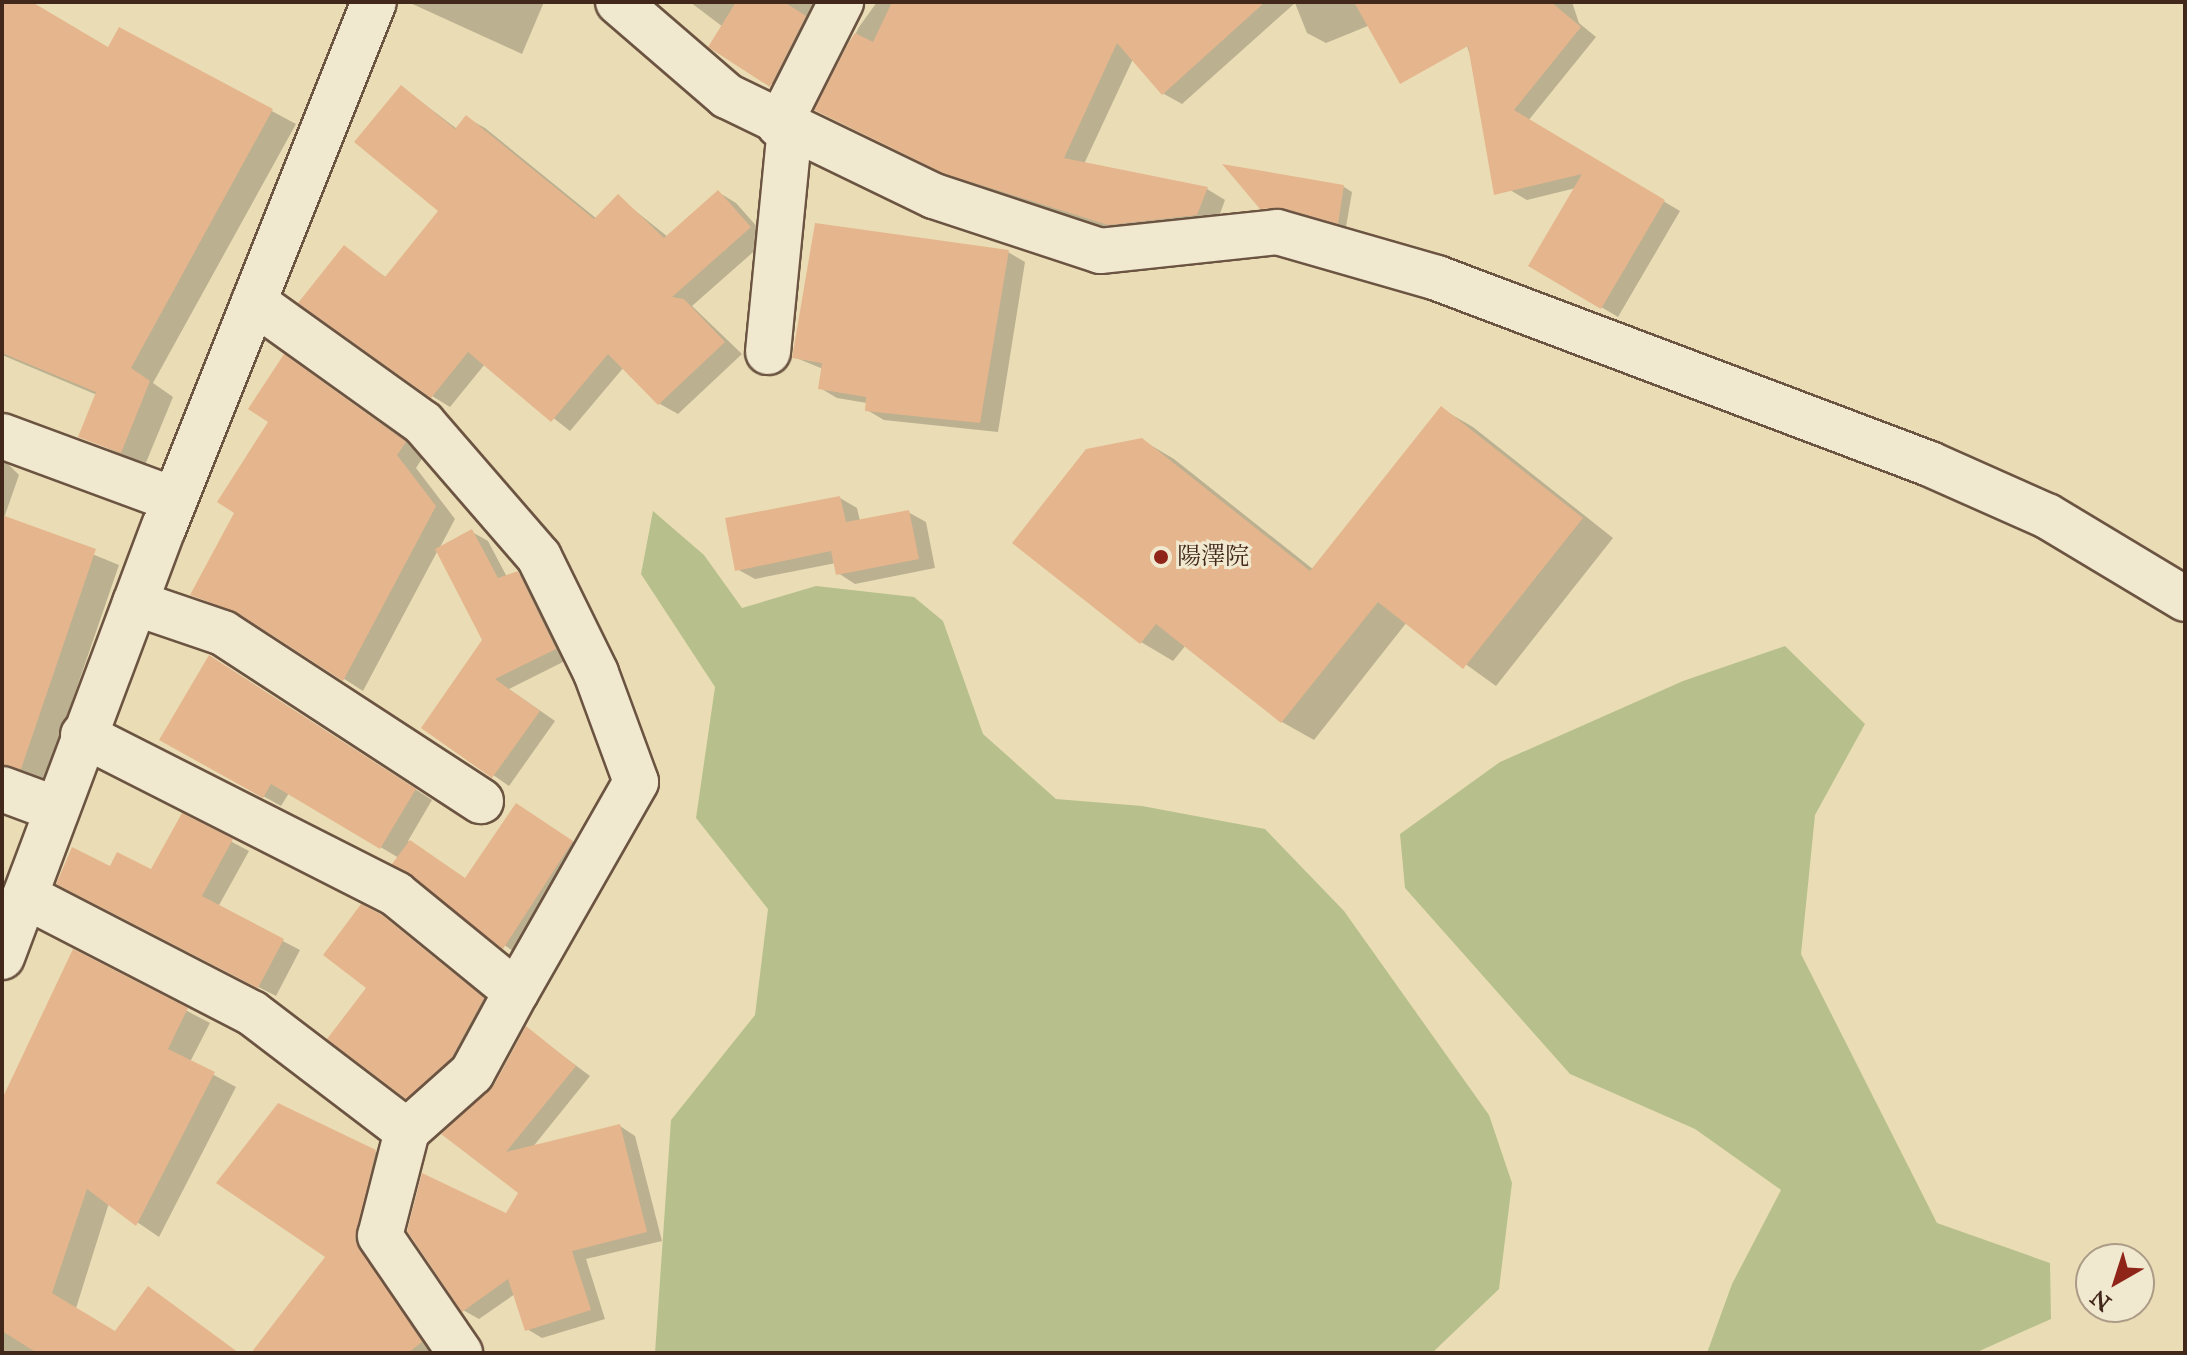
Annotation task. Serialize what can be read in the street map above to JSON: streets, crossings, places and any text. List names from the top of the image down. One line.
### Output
{"places":["陽澤院"],"north":"bottom left"}
